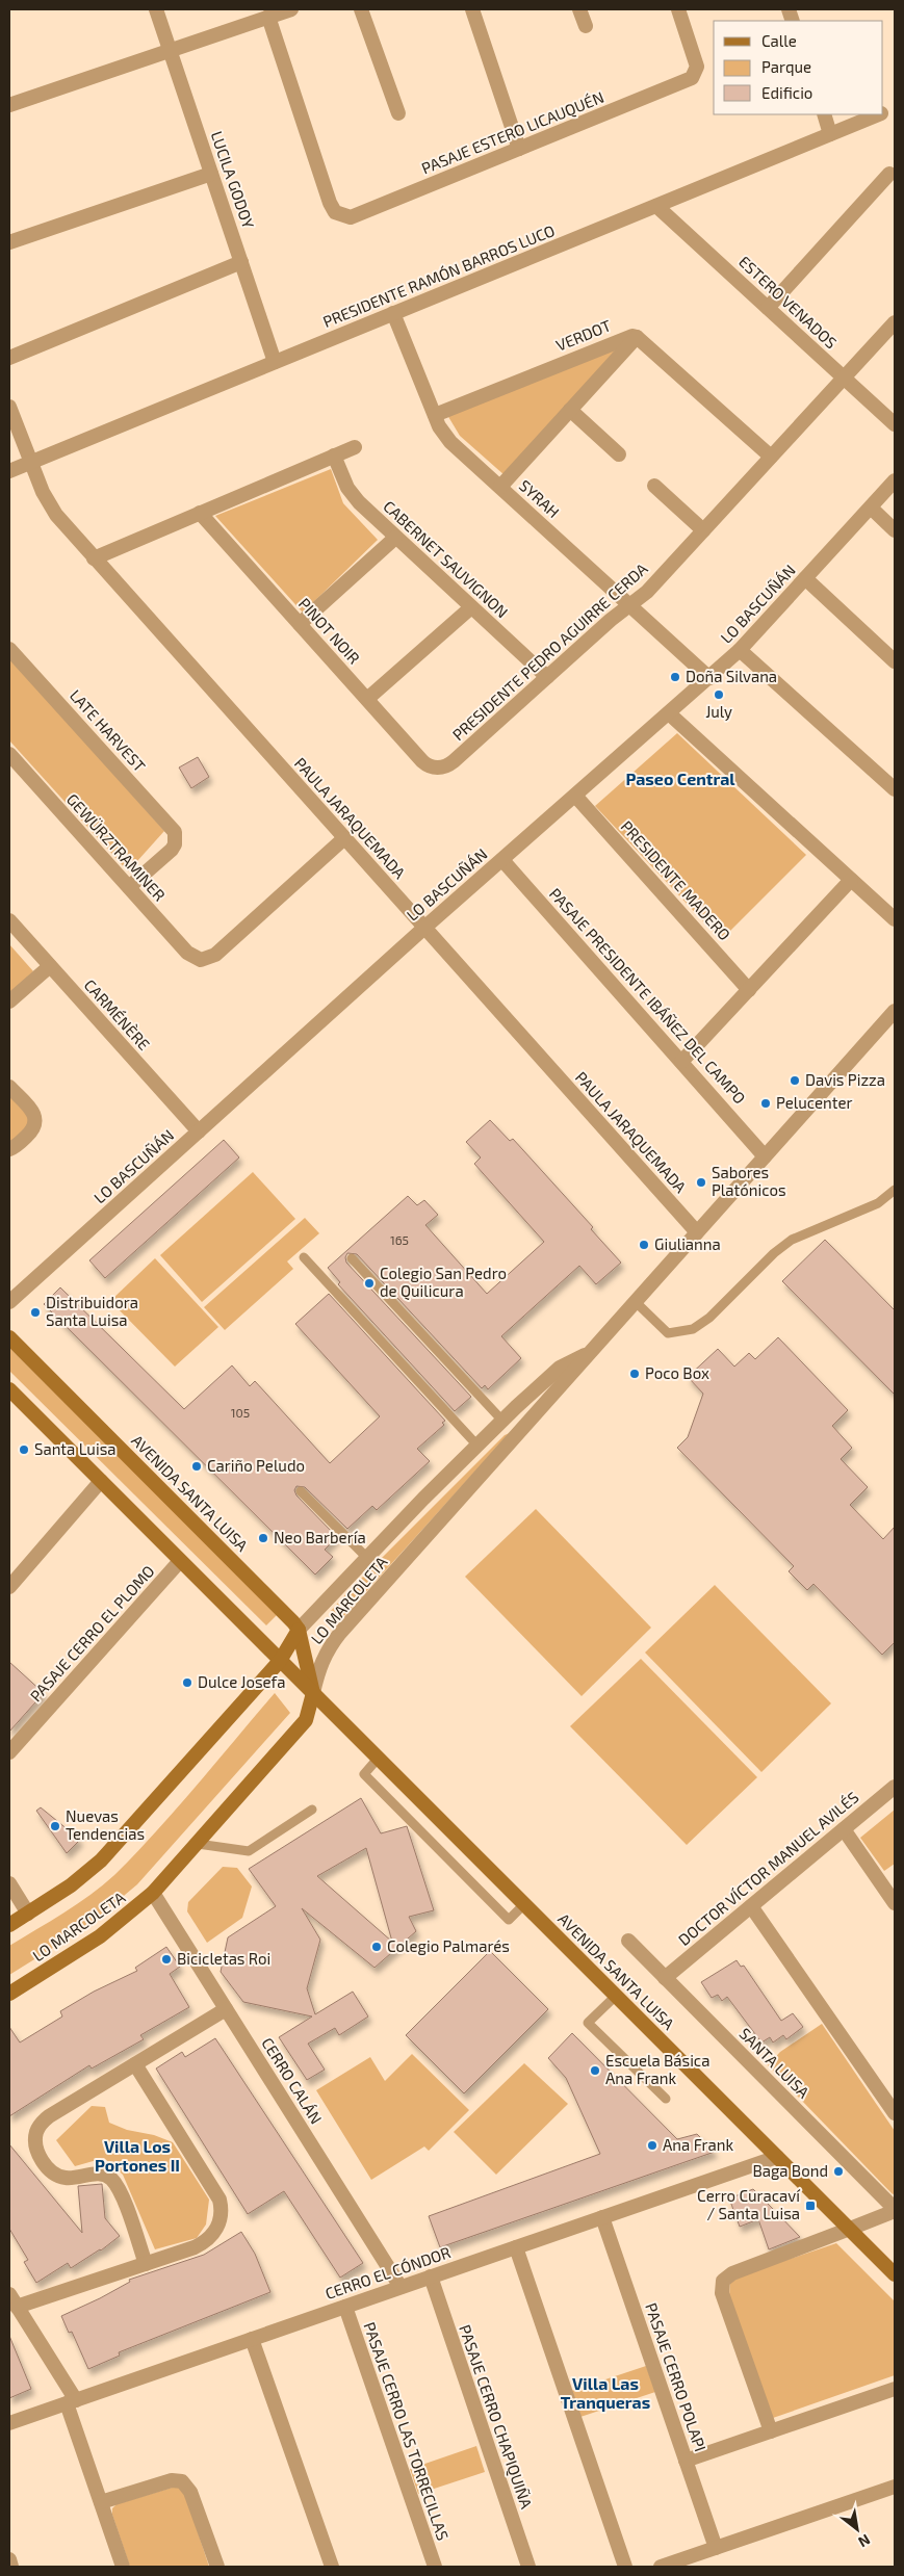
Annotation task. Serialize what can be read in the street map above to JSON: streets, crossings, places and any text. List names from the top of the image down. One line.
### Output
{"streets":{"main road":["AVENIDA SANTA LUISA","LO MARCOLETA"],"street":["PASAJE ESTERO LICAUQUÉN","LUCILA GODOY","PRESIDENTE RAMÓN BARROS LUCO","ESTERO VENADOS","VERDOT","SYRAH","CABERNET SAUVIGNON","LO BASCUÑÁN","PINOT NOIR","PRESIDENTE PEDRO AGUIRRE CERDA","LATE HARVEST","PAULA JARAQUEMADA","GEWÜRZTRAMINER","PRESIDENTE MADERO","PASAJE PRESIDENTE IBÁÑEZ DEL CAMPO","CARMÉNÈRE","PASAJE CERRO EL PLOMO","DOCTOR VÍCTOR MANUEL AVILÉS","SANTA LUISA","CERRO CALÁN","CERRO EL CÓNDOR","PASAJE CERRO POLAPI","PASAJE CERRO CHAPIQUIÑA","PASAJE CERRO LAS TORRECILLAS"]},"crossings":[["LUCILA GODOY","PRESIDENTE RAMÓN BARROS LUCO"],["PRESIDENTE RAMÓN BARROS LUCO","ESTERO VENADOS"],["PRESIDENTE RAMÓN BARROS LUCO","SYRAH"],["PRESIDENTE RAMÓN BARROS LUCO","PAULA JARAQUEMADA"],["ESTERO VENADOS","PRESIDENTE PEDRO AGUIRRE CERDA"],["VERDOT","SYRAH"],["SYRAH","LO BASCUÑÁN"],["SYRAH","PRESIDENTE PEDRO AGUIRRE CERDA"],["CABERNET SAUVIGNON","PRESIDENTE PEDRO AGUIRRE CERDA"],["LO BASCUÑÁN","PAULA JARAQUEMADA"],["LO BASCUÑÁN","PRESIDENTE MADERO"],["LO BASCUÑÁN","PASAJE PRESIDENTE IBÁÑEZ DEL CAMPO"],["LO BASCUÑÁN","CARMÉNÈRE"],["PINOT NOIR","PRESIDENTE PEDRO AGUIRRE CERDA"],["LATE HARVEST","GEWÜRZTRAMINER"],["PAULA JARAQUEMADA","GEWÜRZTRAMINER"],["PAULA JARAQUEMADA","LO MARCOLETA"],["PASAJE PRESIDENTE IBÁÑEZ DEL CAMPO","LO MARCOLETA"],["AVENIDA SANTA LUISA","LO MARCOLETA"],["AVENIDA SANTA LUISA","PASAJE CERRO EL PLOMO"],["AVENIDA SANTA LUISA","CERRO EL CÓNDOR"],["LO MARCOLETA","CERRO CALÁN"],["DOCTOR VÍCTOR MANUEL AVILÉS","SANTA LUISA"],["CERRO CALÁN","CERRO EL CÓNDOR"],["CERRO EL CÓNDOR","PASAJE CERRO POLAPI"],["CERRO EL CÓNDOR","PASAJE CERRO CHAPIQUIÑA"],["CERRO EL CÓNDOR","PASAJE CERRO LAS TORRECILLAS"]],"districts":["Paseo Central","Villa Los Portones II","Villa Las Tranqueras"],"places":{"other":["Doña Silvana","July","Davis Pizza","Pelucenter","Sabores Platónicos","Giulianna","Colegio San Pedro de Quilicura","Distribuidora Santa Luisa","Poco Box","Santa Luisa","Cariño Peludo","Neo Barbería","Dulce Josefa","Nuevas Tendencias","Colegio Palmarés","Bicicletas Roi","Escuela Básica Ana Frank","Ana Frank","Baga Bond"],"transit":["Cerro Curacaví / Santa Luisa"]},"house_numbers":["165","105"],"legend":["Calle","Parque","Edificio"],"north":"bottom right"}
